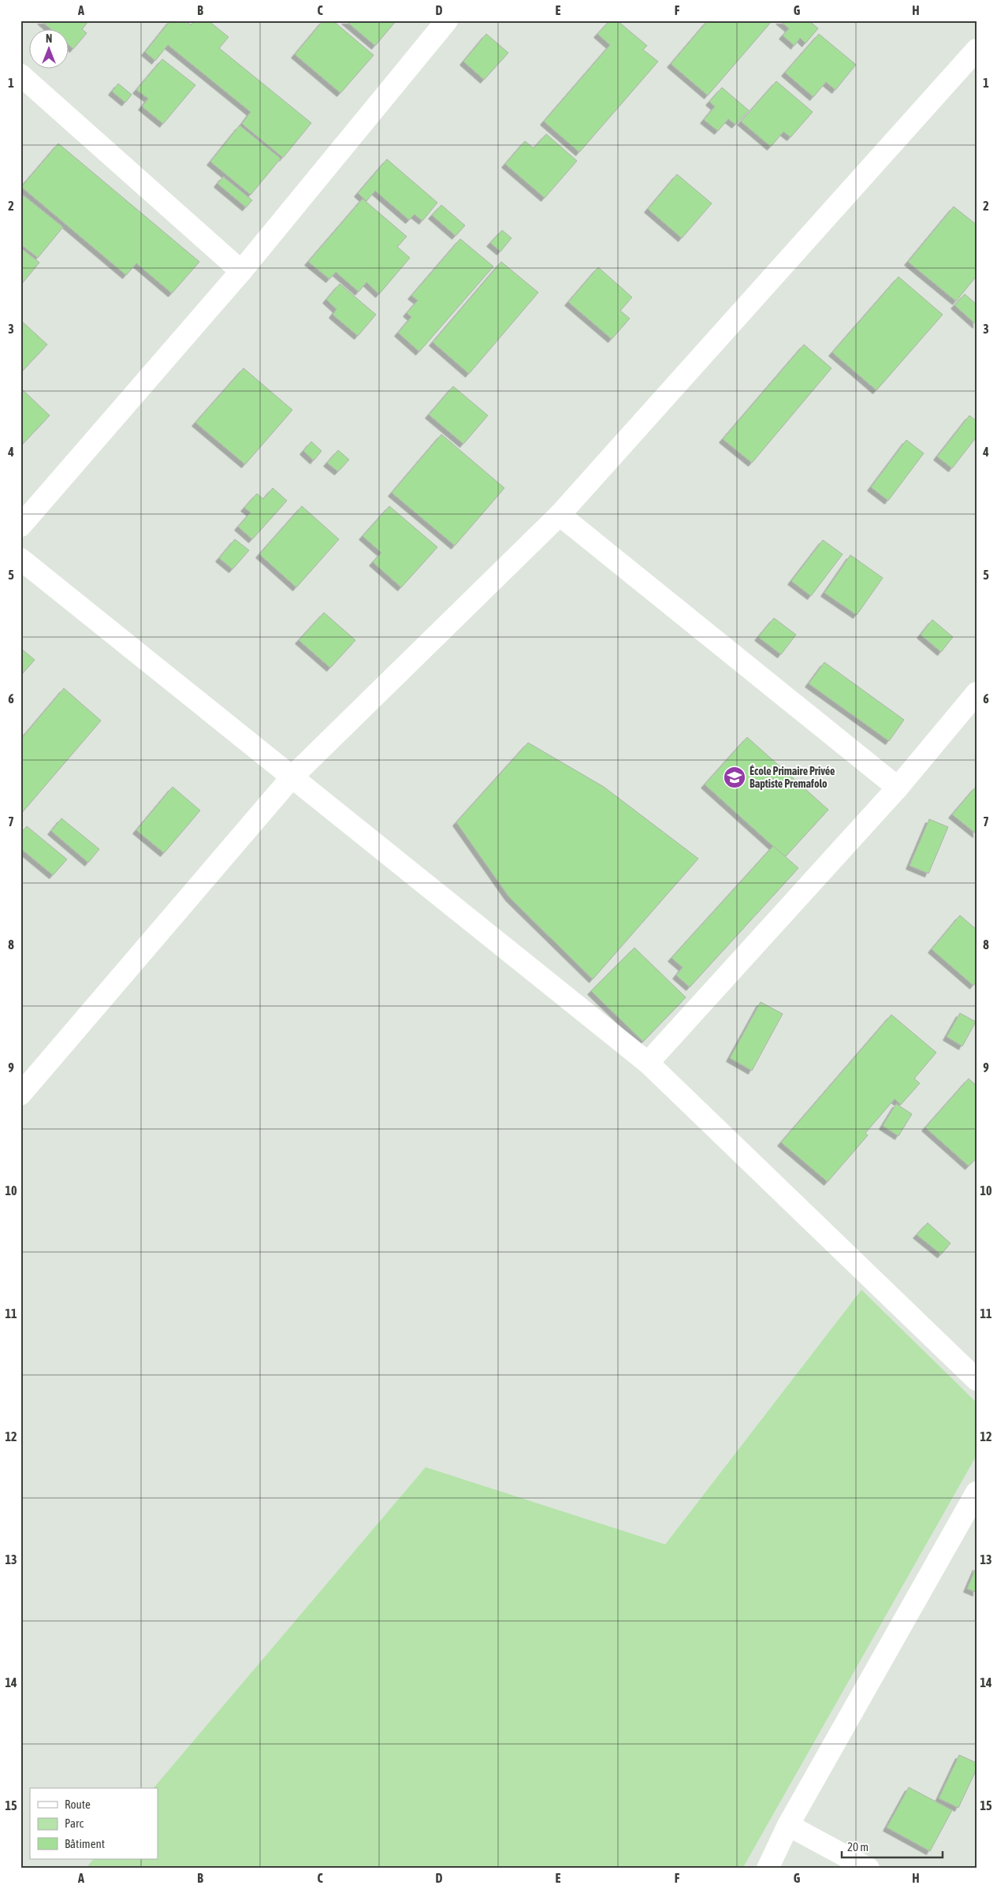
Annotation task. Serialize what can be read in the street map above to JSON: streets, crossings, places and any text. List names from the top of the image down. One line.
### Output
{"places":{"school or university":["École Primaire Privée Baptiste Premafolo"]},"legend":["Route","Parc","Bâtiment"],"scale_bar":"20 m","north":"top","grid":{"columns":["A","B","C","D","E","F","G","H"],"rows":["1","2","3","4","5","6","7","8","9","10","11","12","13","14","15"]}}
